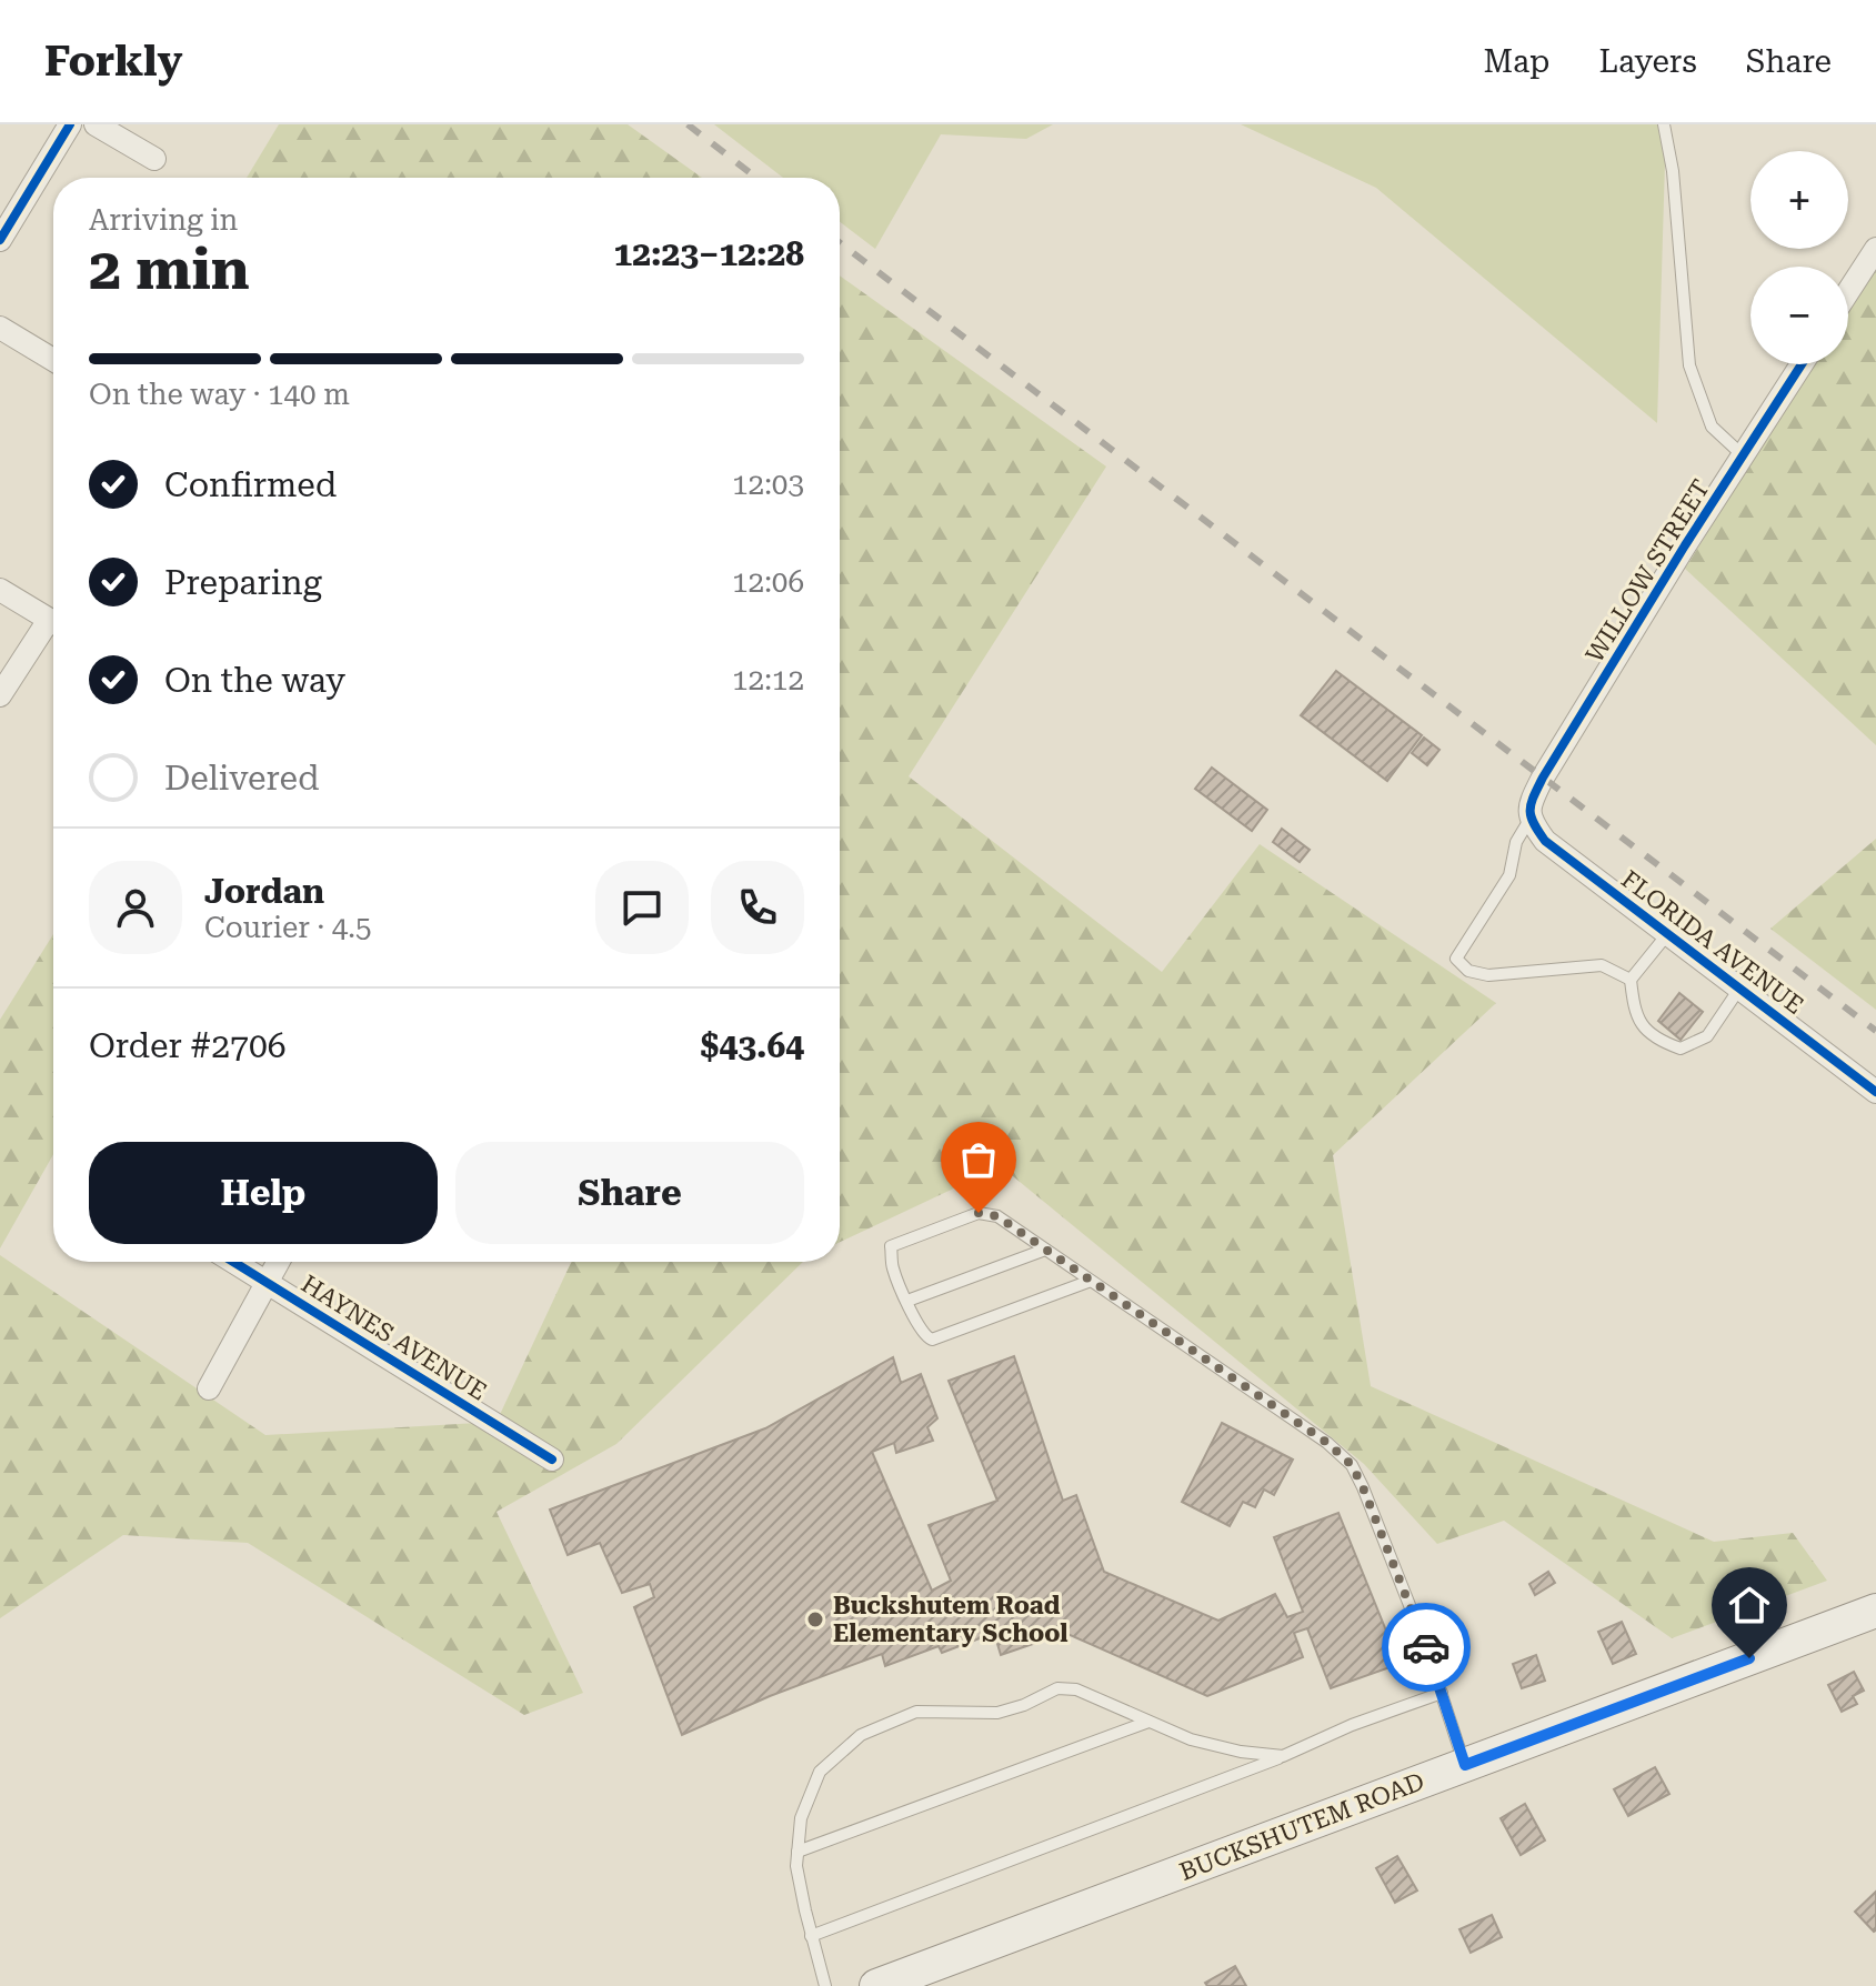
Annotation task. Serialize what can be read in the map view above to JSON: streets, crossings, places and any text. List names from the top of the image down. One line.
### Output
{"streets":{"main road":["BUCKSHUTEM ROAD"],"street":["WILLOW STREET","FLORIDA AVENUE","HAYNES AVENUE"]},"crossings":[["WILLOW STREET","FLORIDA AVENUE"]],"places":["Buckshutem Road Elementary School"],"page":{"header":"Forkly","nav":["Map","Layers","Share"],"map_buttons":["+","−"],"heading":["2 min","Arriving in","12:23–12:28"],"panel":["Jordan","Courier · 4.5","Order #2706","$43.64"],"bar":"On the way · 140 m","list":[["Confirmed","12:03"],["Preparing","12:06"],["On the way","12:12"],"Delivered"],"buttons":["Help","Share"]}}
